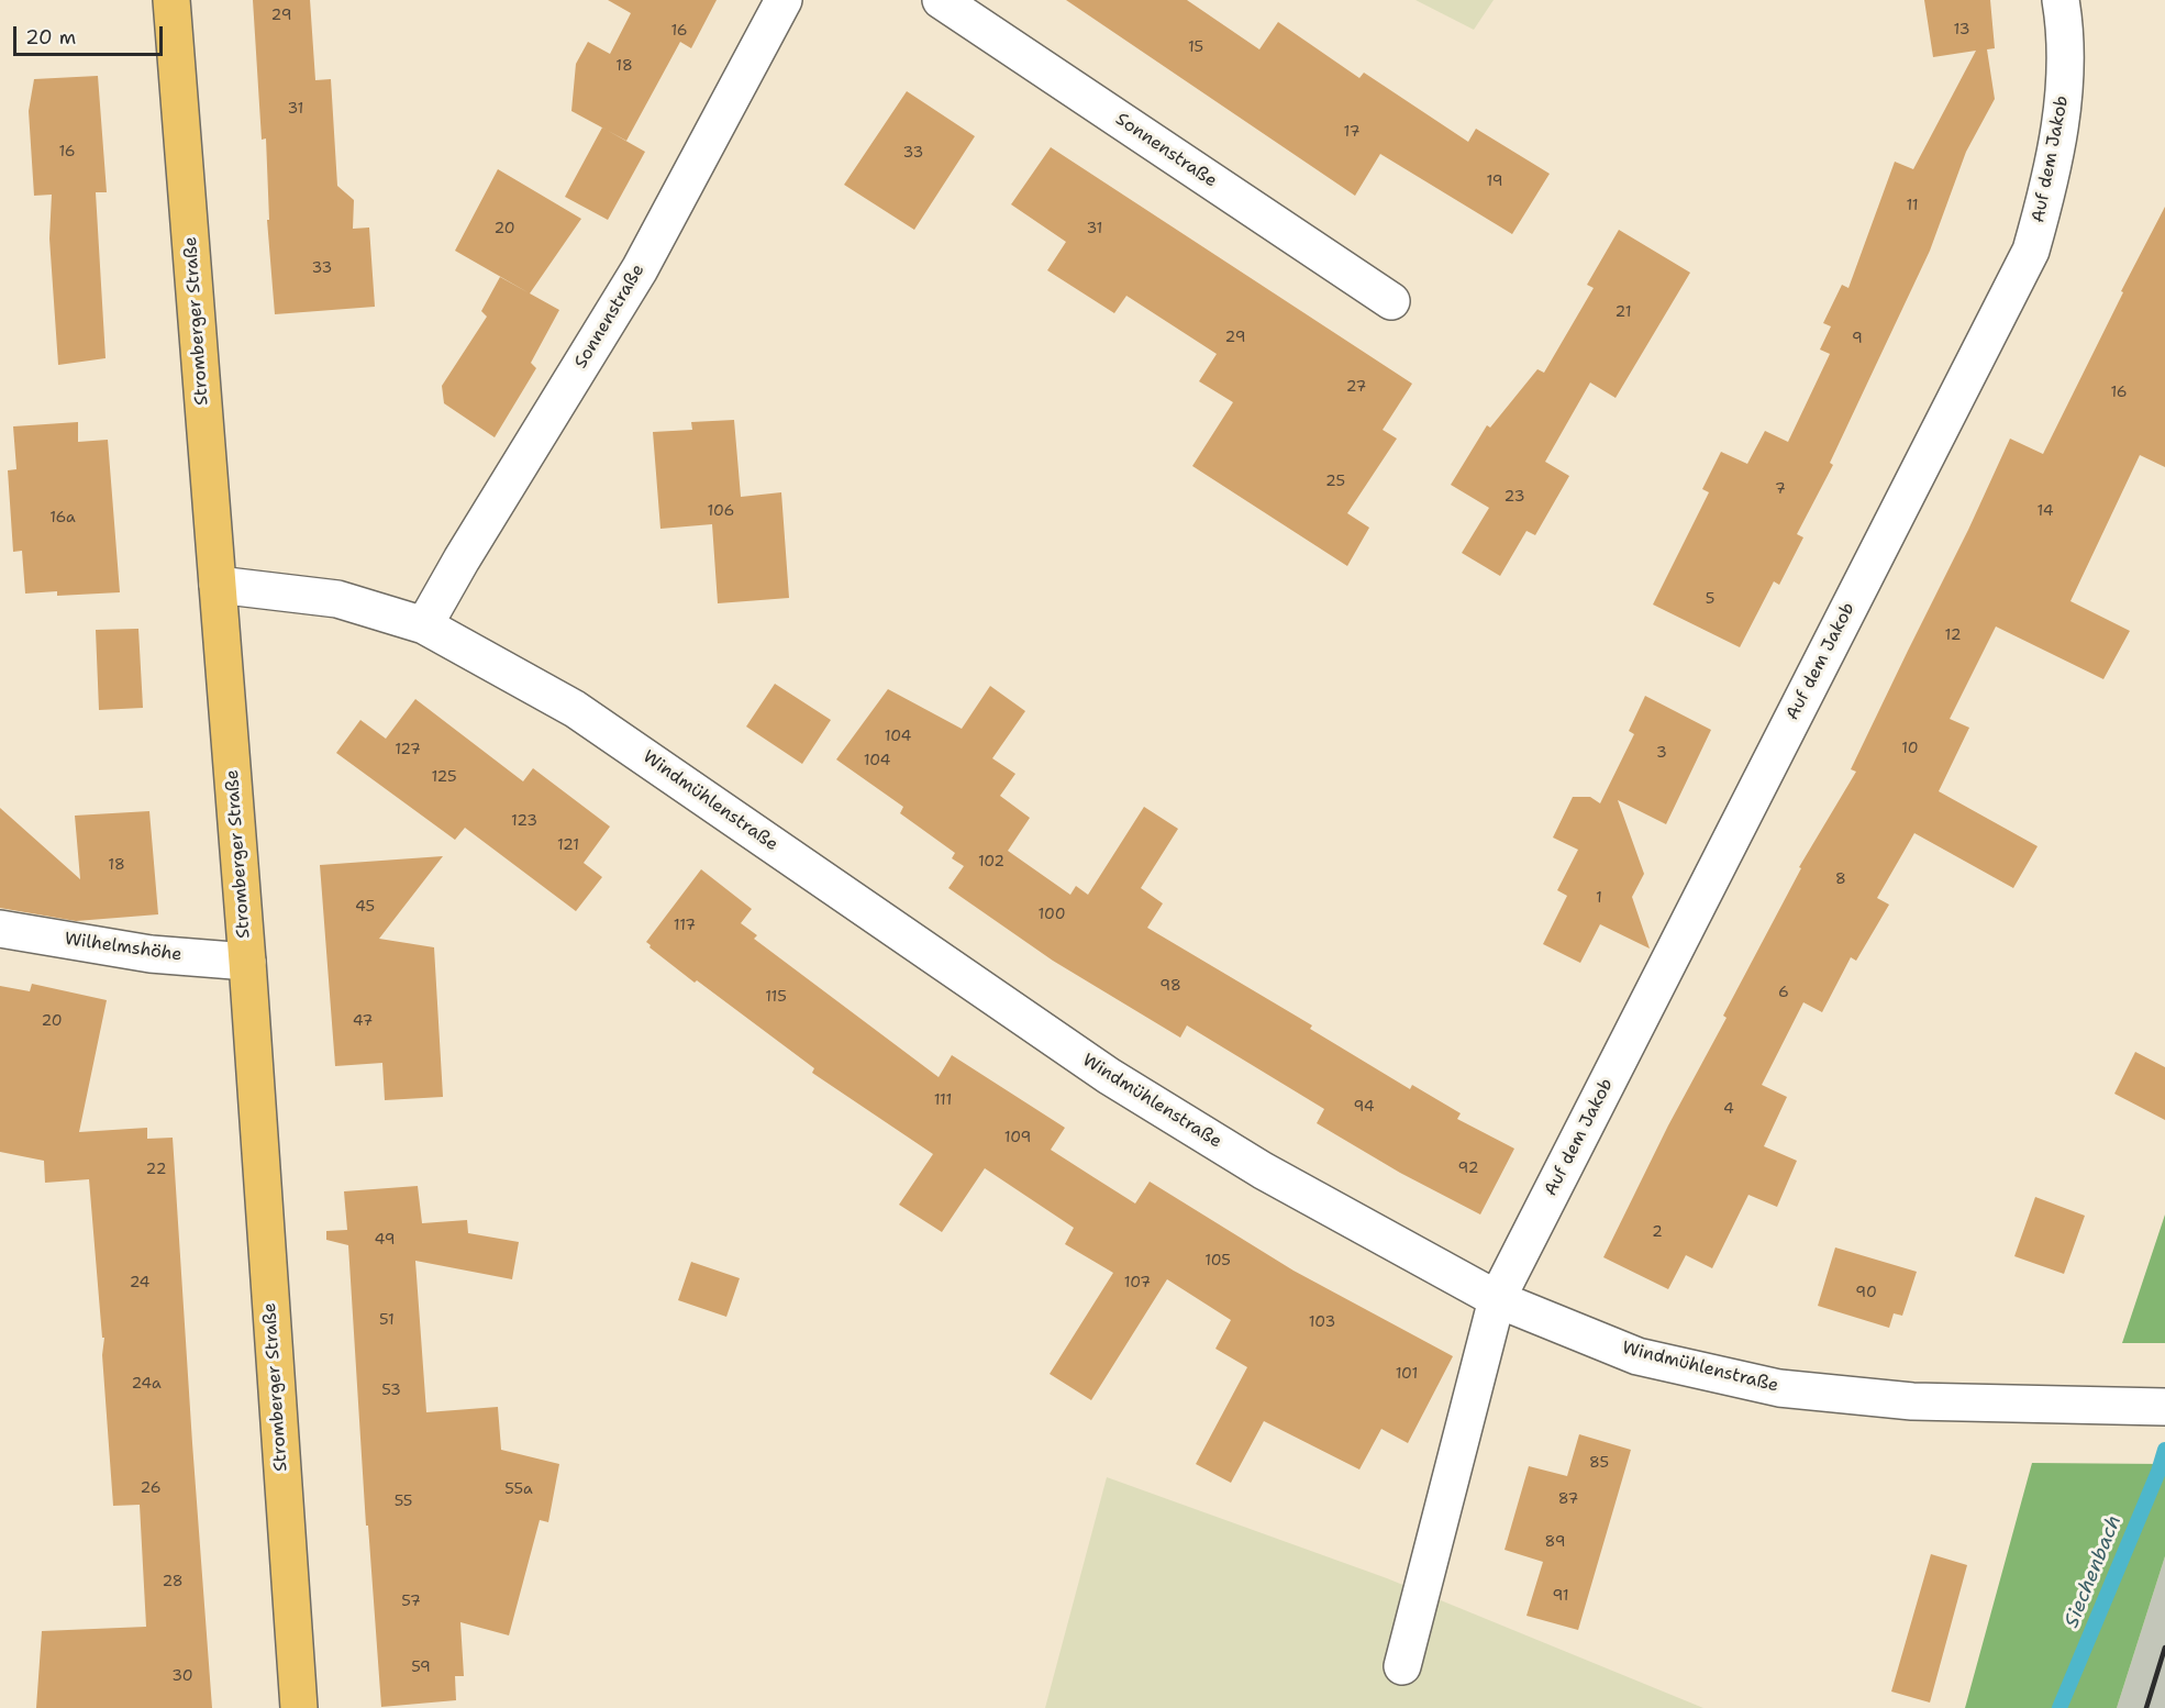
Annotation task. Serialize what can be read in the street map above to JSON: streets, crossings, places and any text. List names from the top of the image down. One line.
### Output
{"streets":{"main road":["Stromberger Straße"],"street":["Sonnenstraße","Auf dem Jakob","Windmühlenstraße","Wilhelmshöhe"]},"crossings":[["Sonnenstraße","Windmühlenstraße"],["Auf dem Jakob","Windmühlenstraße"],["Stromberger Straße","Windmühlenstraße"],["Stromberger Straße","Wilhelmshöhe"]],"water":["Siechenbach"],"house_numbers":["29","13","16","15","18","31","17","16","33","19","11","20","31","33","21","29","9","27","16","25","7","23","106","14","16a","5","12","104","10","127","3","104","125","123","121","102","18","8","1","45","100","117","98","6","115","20","47","111","94","4","109","92","22","2","49","105","24","107","90","51","103","101","24a","53","85","26","55a","87","55","89","28","91","57","59","30"],"scale_bar":"20 m"}
